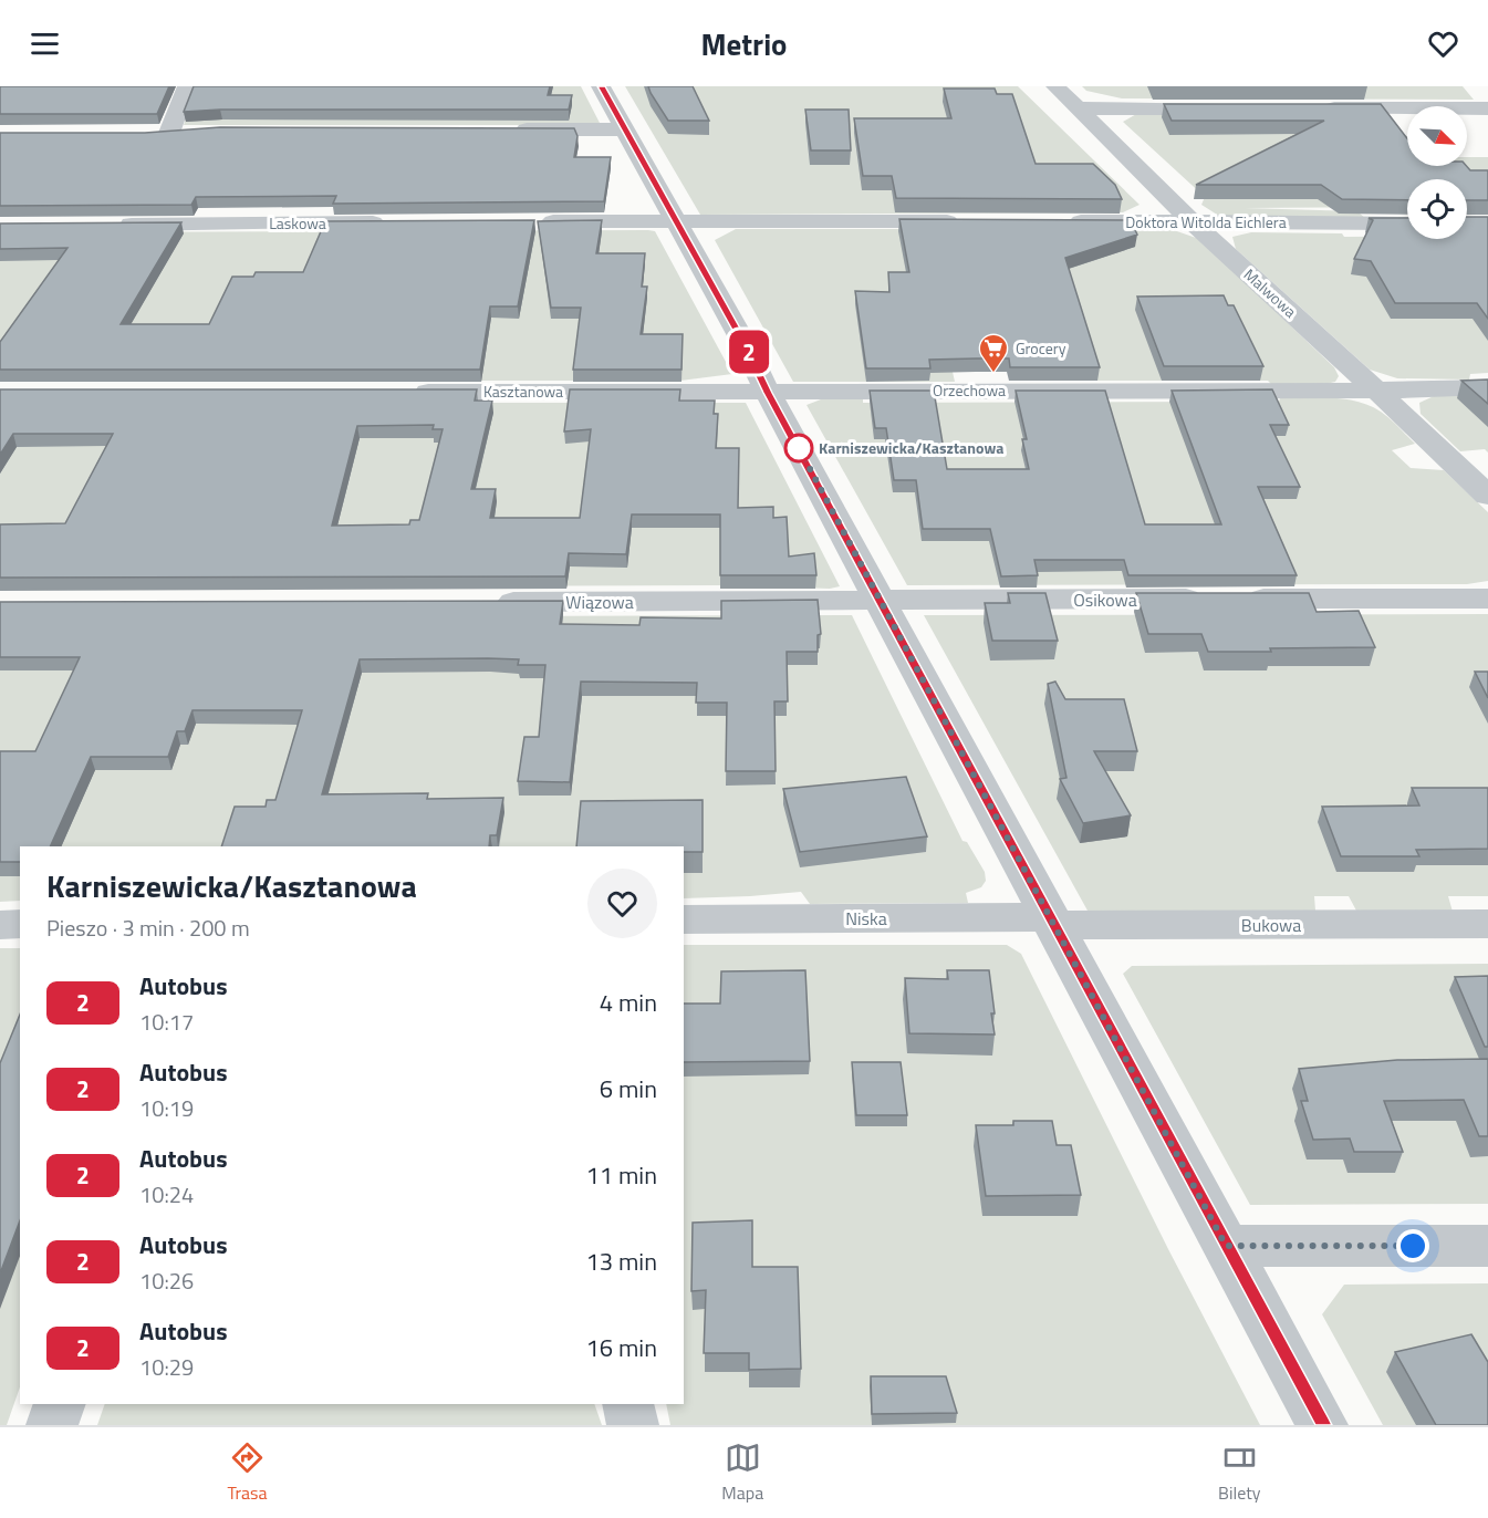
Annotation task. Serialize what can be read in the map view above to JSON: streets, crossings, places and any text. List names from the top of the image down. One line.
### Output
{"streets":{"street":["Doktora Witolda Eichlera","Laskowa","Malwowa","Orzechowa","Kasztanowa","Osikowa","Wiązowa","Niska","Bukowa"]},"crossings":[["Doktora Witolda Eichlera","Malwowa"],["Malwowa","Orzechowa"],["Orzechowa","Kasztanowa"],["Osikowa","Wiązowa"],["Niska","Bukowa"]],"places":{"supermarket":["Grocery"],"other":["Karniszewicka/Kasztanowa"]},"lines":["bus line 2"],"north":"bottom right","page":{"header":"Metrio","on_map":"2","heading":["Karniszewicka/Kasztanowa","Pieszo · 3 min · 200 m"],"list":[{"mark":"2","name":"Autobus","note":"10:17","value":"4 min"},{"mark":"2","name":"Autobus","note":"10:19","value":"6 min"},{"mark":"2","name":"Autobus","note":"10:24","value":"11 min"},{"mark":"2","name":"Autobus","note":"10:26","value":"13 min"},{"mark":"2","name":"Autobus","note":"10:29","value":"16 min"}],"tabs":["Trasa","Mapa","Bilety"]}}
